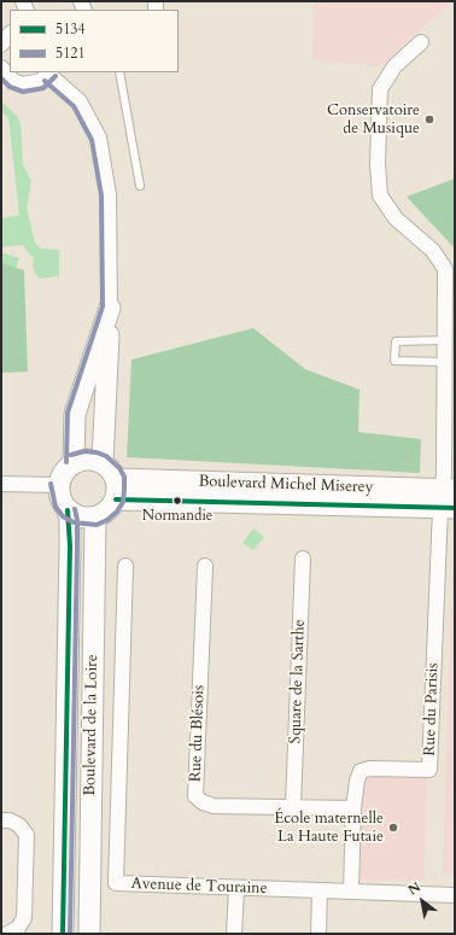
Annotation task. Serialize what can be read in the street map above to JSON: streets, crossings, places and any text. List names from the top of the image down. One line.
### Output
{"streets":{"street":["Boulevard Michel Miserey","Square de la Sarthe","Rue du Parisis","Boulevard de la Loire","Rue du Blésois","Avenue de Touraine"]},"crossings":[["Boulevard Michel Miserey","Rue du Parisis"],["Boulevard Michel Miserey","Boulevard de la Loire"],["Square de la Sarthe","Rue du Blésois"],["Rue du Parisis","Rue du Blésois"],["Rue du Parisis","Avenue de Touraine"]],"places":["Conservatoire de Musique","Normandie","École maternelle La Haute Futaie"],"lines":["transit line 5121","transit line 5134"],"legend":["5134","5121"],"north":"top left"}
